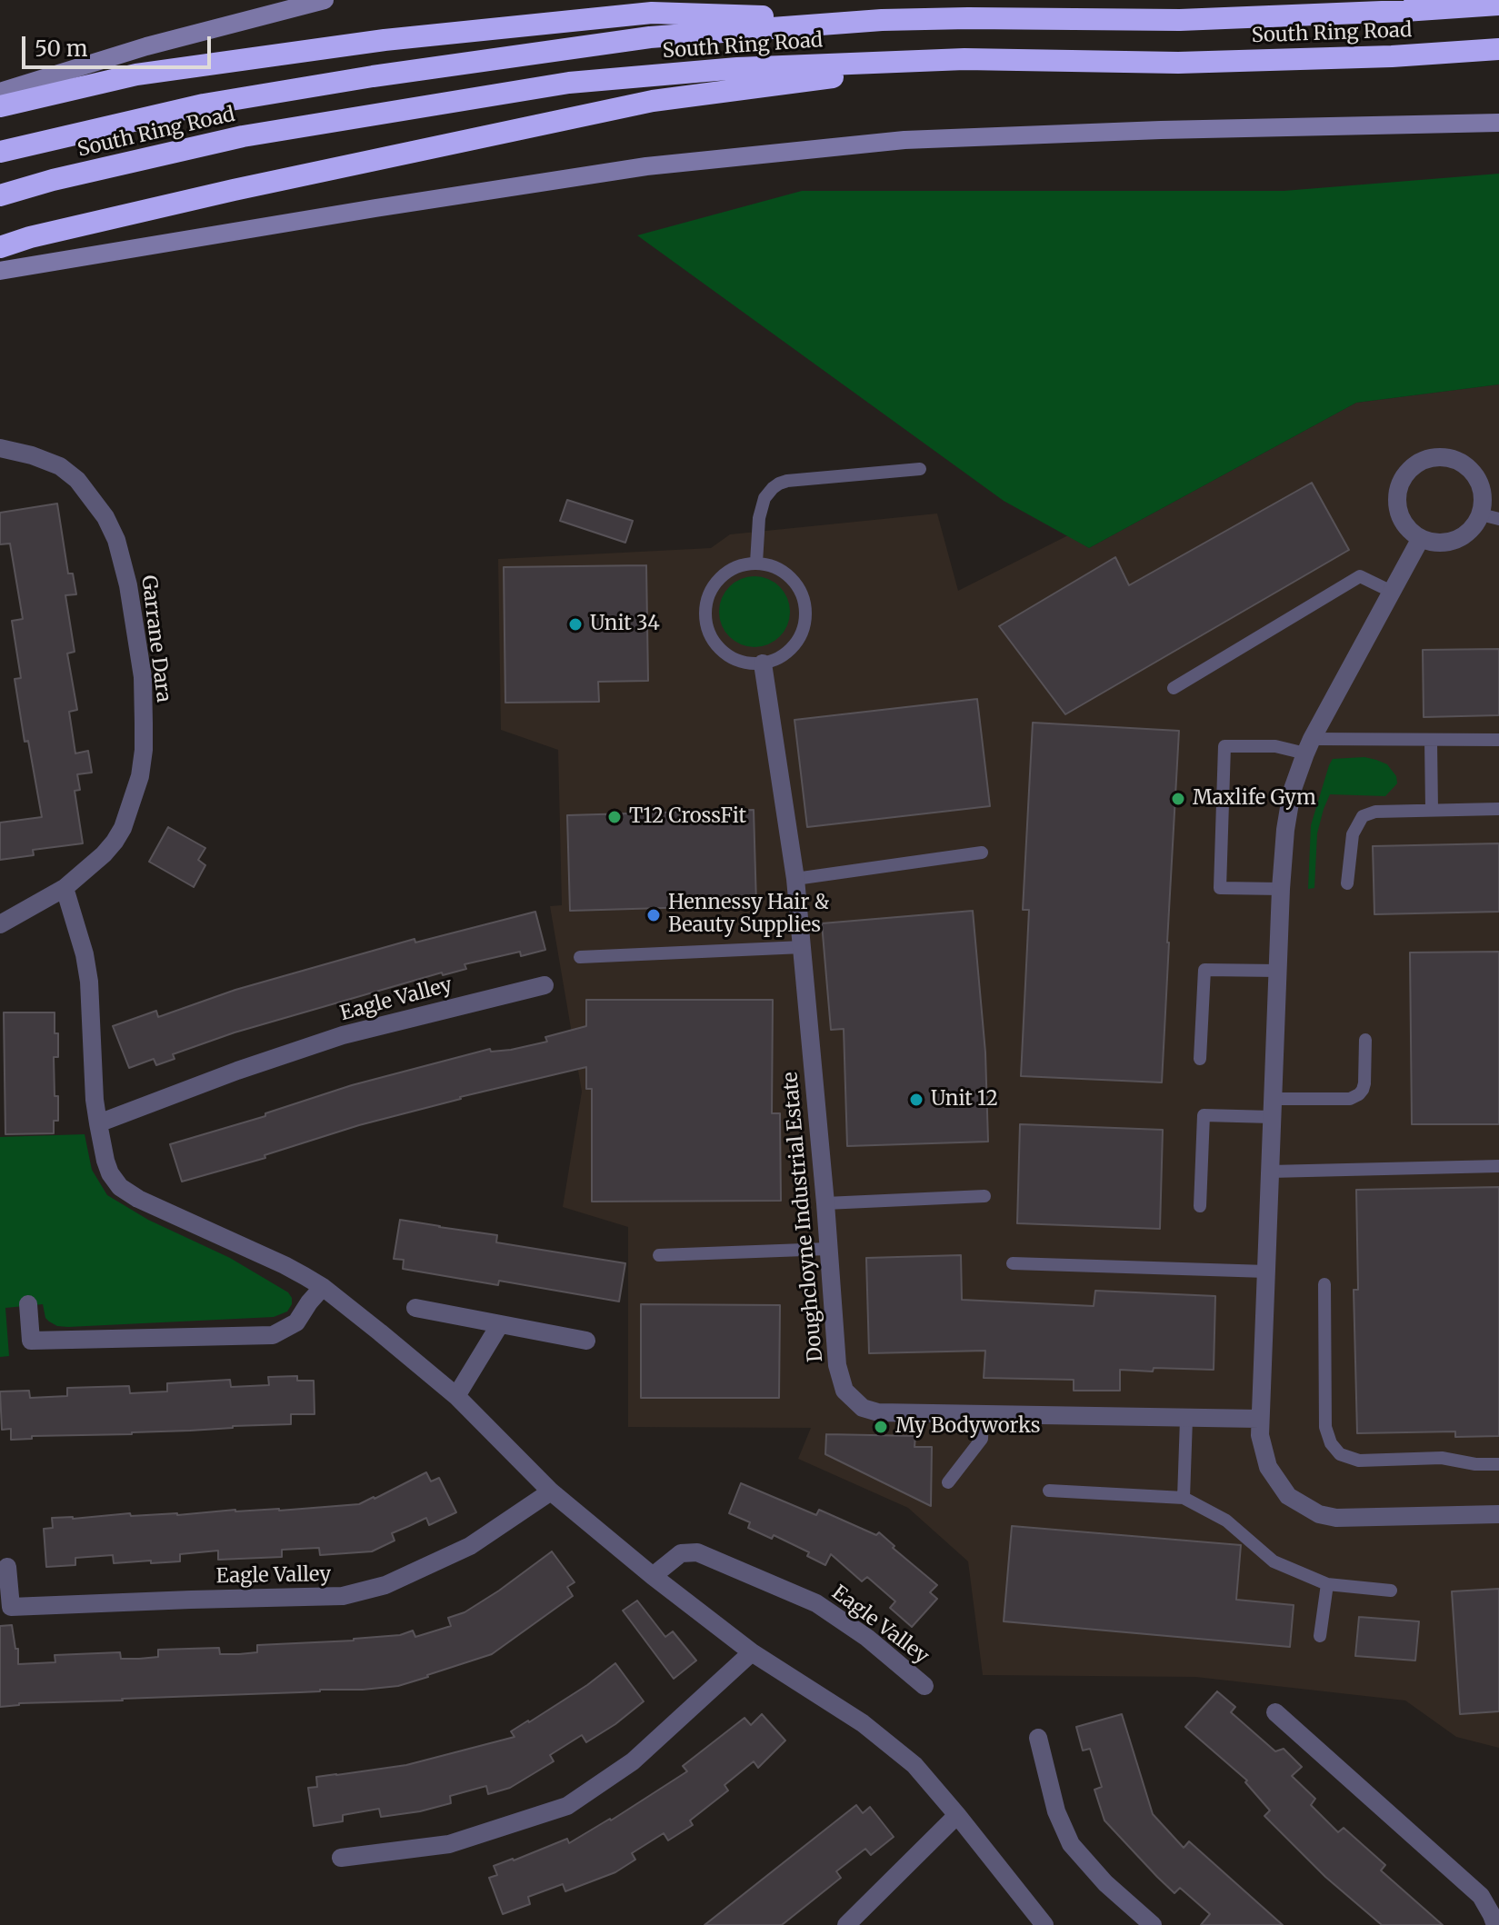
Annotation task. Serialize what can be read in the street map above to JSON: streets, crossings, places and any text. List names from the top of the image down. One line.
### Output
{"streets":{"highway":["South Ring Road"],"street":["Garrane Dara","Eagle Valley","Doughcloyne Industrial Estate"]},"places":["Unit 34","Maxlife Gym","T12 CrossFit","Hennessy Hair & Beauty Supplies","Unit 12","My Bodyworks"],"scale_bar":"50 m"}
